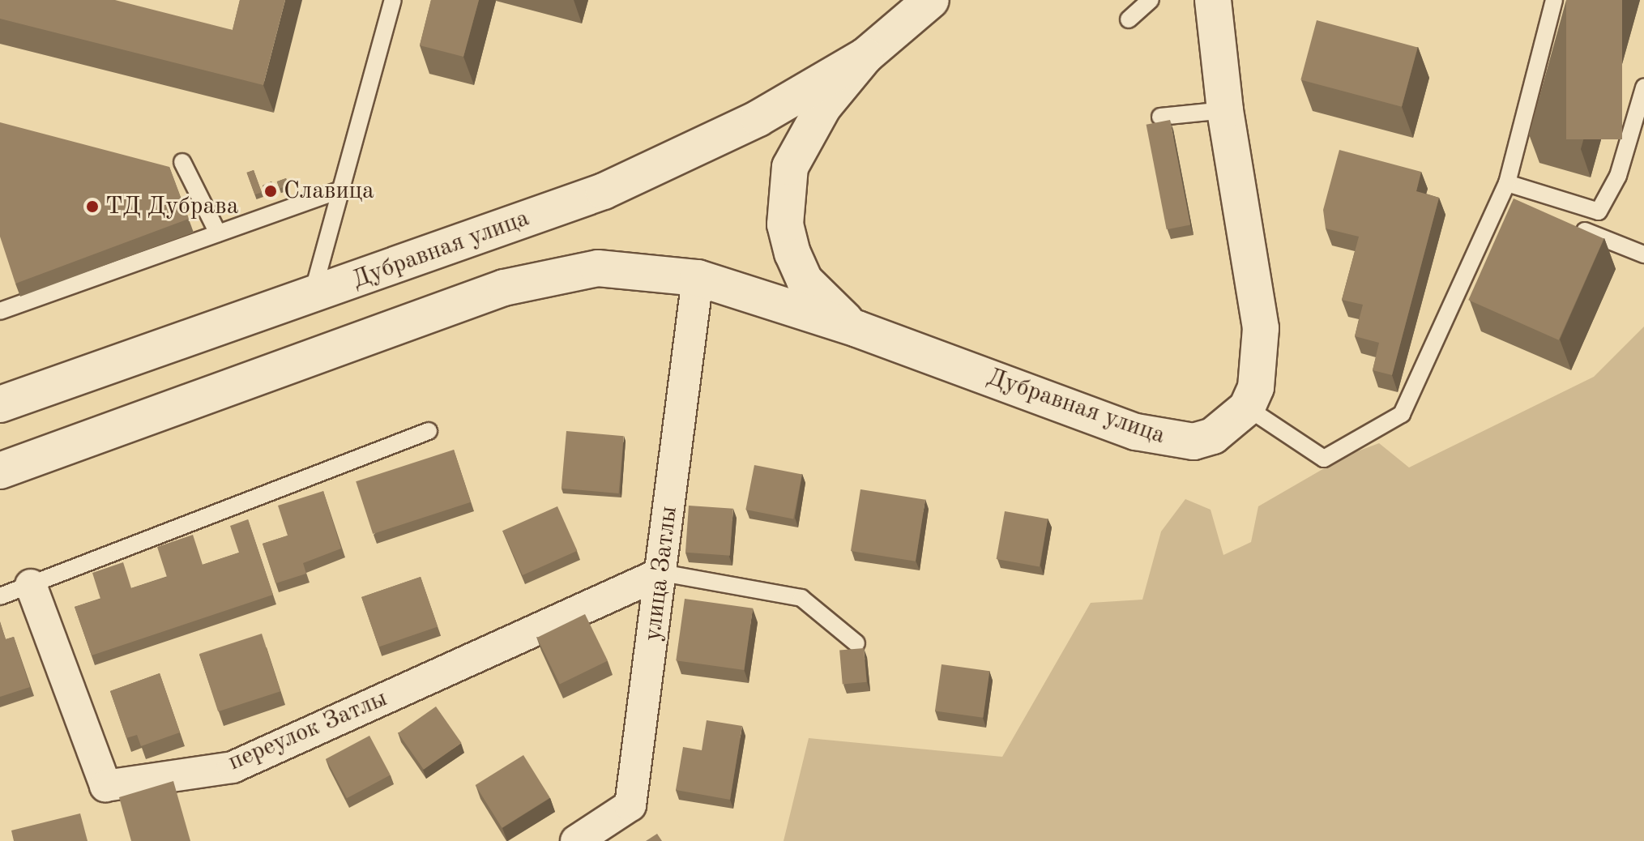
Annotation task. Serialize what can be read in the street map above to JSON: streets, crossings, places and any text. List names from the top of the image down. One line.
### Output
{"streets":{"street":["Дубравная улица","улица Затлы","переулок Затлы"]},"crossings":[["Дубравная улица","улица Затлы"],["улица Затлы","переулок Затлы"]],"places":["Славица","ТД Дубрава"]}
